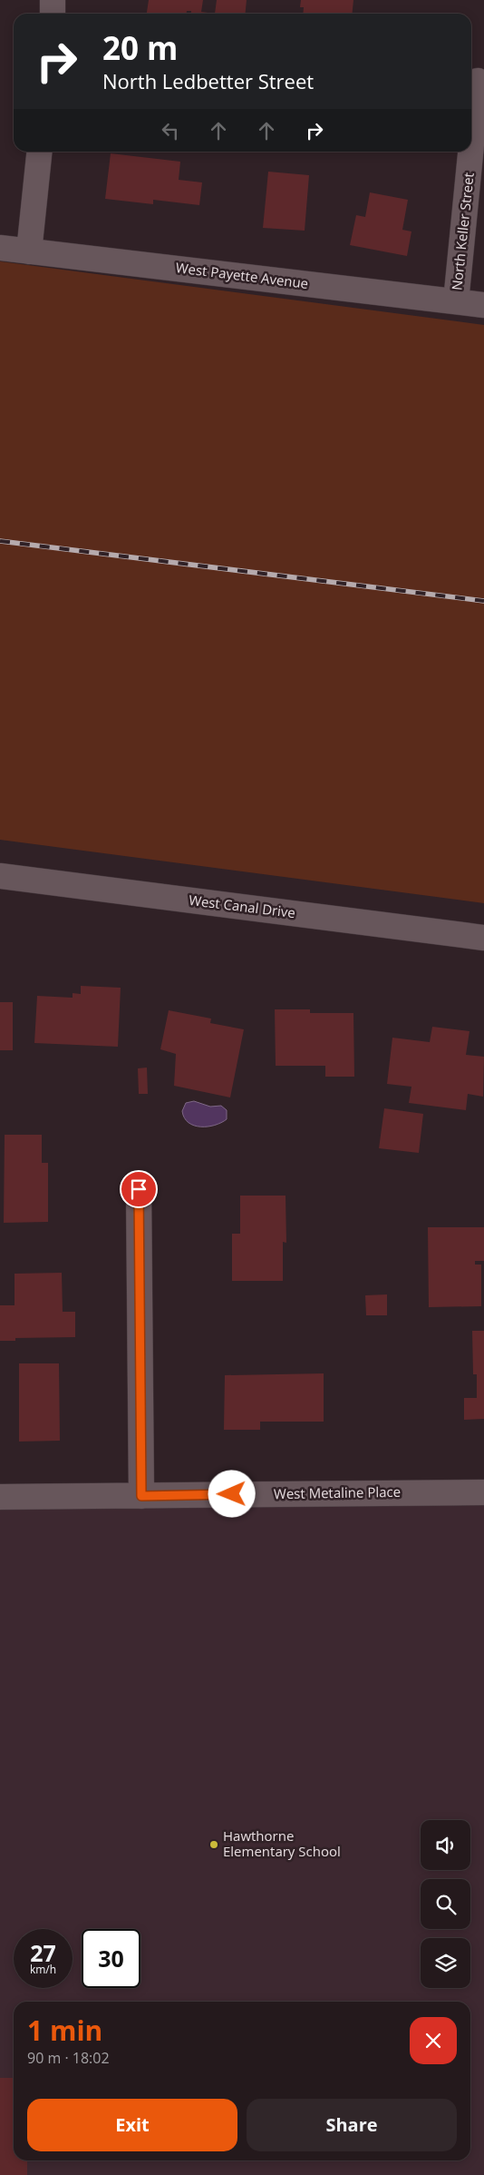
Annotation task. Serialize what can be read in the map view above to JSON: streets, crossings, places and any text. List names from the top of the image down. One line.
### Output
{"streets":{"street":["North Keller Street","West Payette Avenue","West Canal Drive","West Metaline Place"]},"crossings":[["North Keller Street","West Payette Avenue"]],"places":["Hawthorne Elementary School"],"page":{"turn":["20 m","North Ledbetter Street"],"speed":"27 km/h","limit":"30","heading":["1 min","90 m · 18:02"],"buttons":["Exit","Share"]}}
